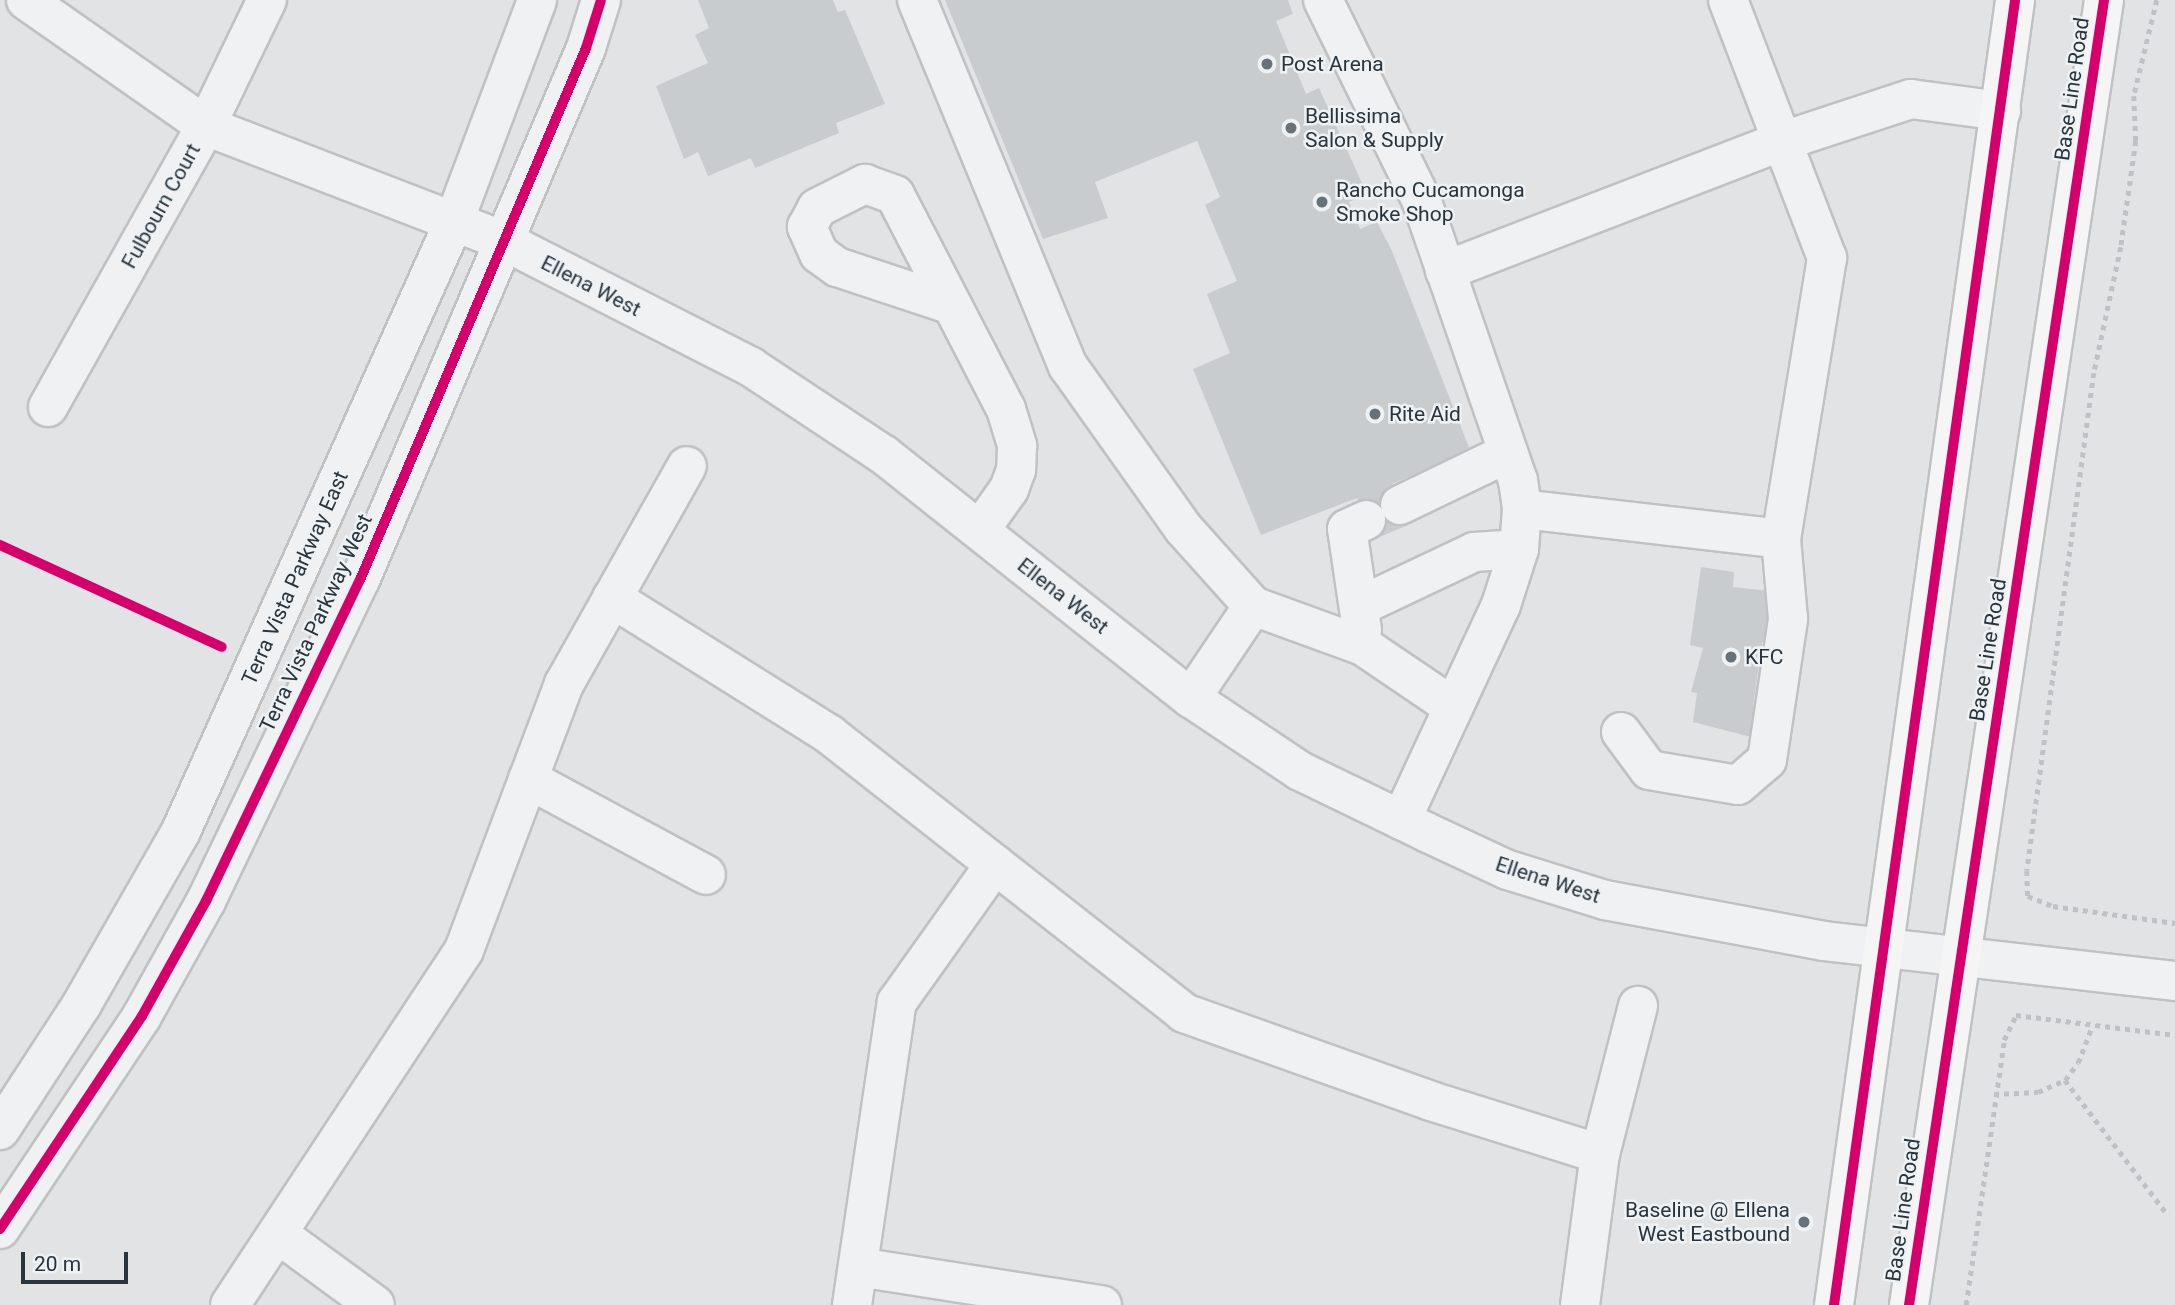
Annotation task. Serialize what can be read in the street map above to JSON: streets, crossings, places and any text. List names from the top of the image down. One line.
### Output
{"streets":{"main road":["Base Line Road"],"street":["Fulbourn Court","Ellena West","Terra Vista Parkway East","Terra Vista Parkway West"]},"crossings":[["Base Line Road","Ellena West"],["Fulbourn Court","Ellena West"],["Ellena West","Terra Vista Parkway East"],["Ellena West","Terra Vista Parkway West"]],"places":["Post Arena","Bellissima Salon & Supply","Rancho Cucamonga Smoke Shop","Rite Aid","KFC","Baseline @ Ellena West Eastbound"],"scale_bar":"20 m"}
